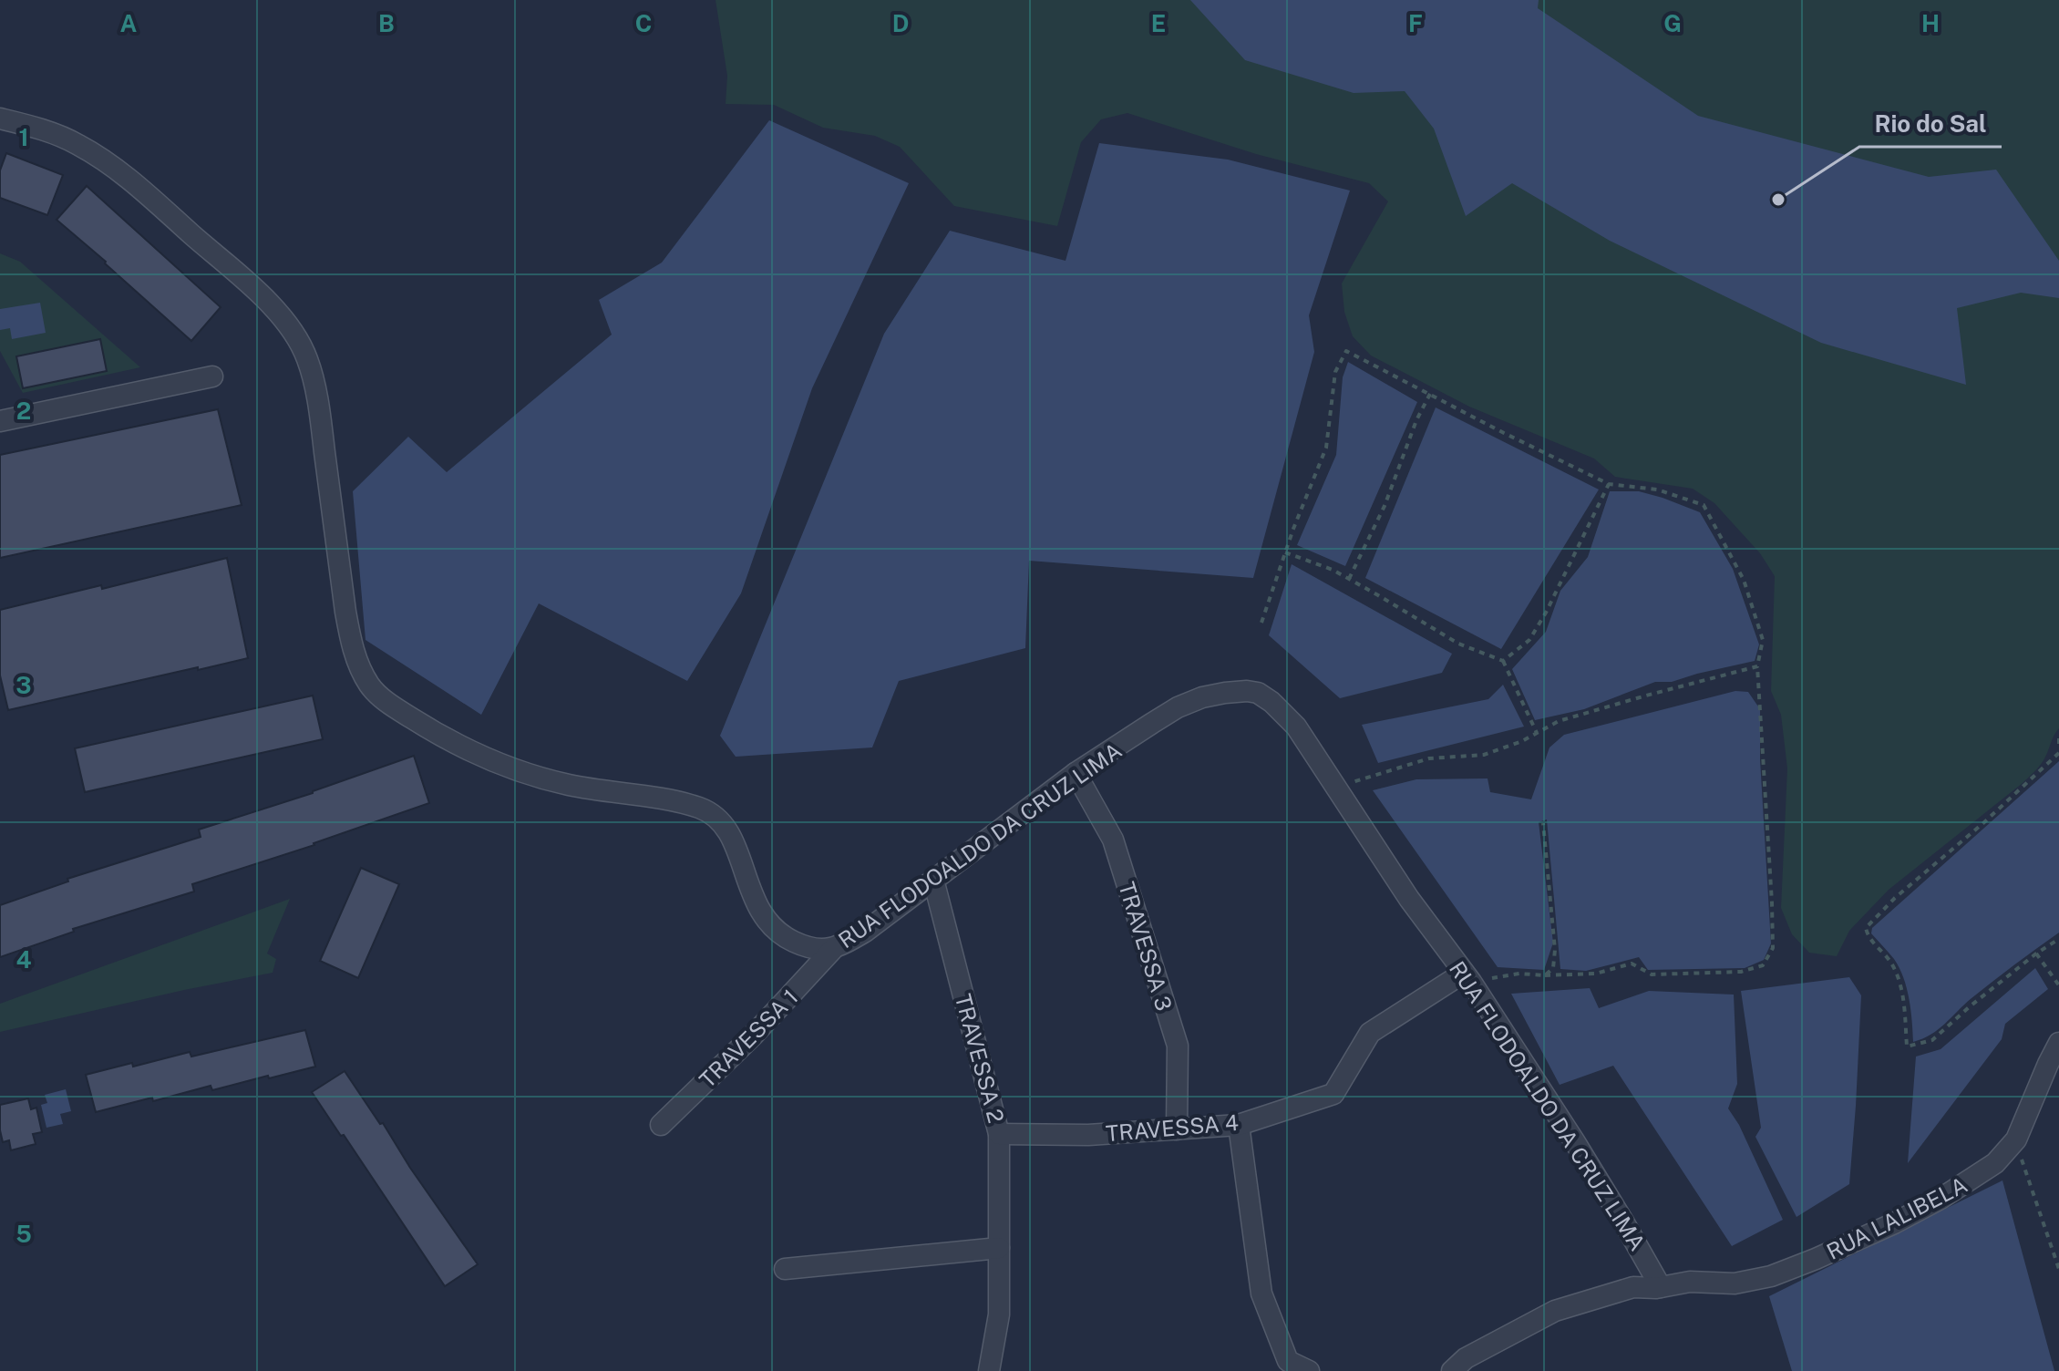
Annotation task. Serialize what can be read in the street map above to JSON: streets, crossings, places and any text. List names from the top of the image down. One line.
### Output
{"streets":{"street":["RUA FLODOALDO DA CRUZ LIMA","TRAVESSA 3","TRAVESSA 1","TRAVESSA 2","TRAVESSA 4","RUA LALIBELA"]},"crossings":[["RUA FLODOALDO DA CRUZ LIMA","TRAVESSA 3"],["RUA FLODOALDO DA CRUZ LIMA","TRAVESSA 1"],["RUA FLODOALDO DA CRUZ LIMA","TRAVESSA 2"],["RUA FLODOALDO DA CRUZ LIMA","TRAVESSA 4"],["RUA FLODOALDO DA CRUZ LIMA","RUA LALIBELA"],["TRAVESSA 3","TRAVESSA 4"],["TRAVESSA 2","TRAVESSA 4"]],"places":["Rio do Sal"],"grid":{"columns":["A","B","C","D","E","F","G","H"],"rows":["1","2","3","4","5"]}}
